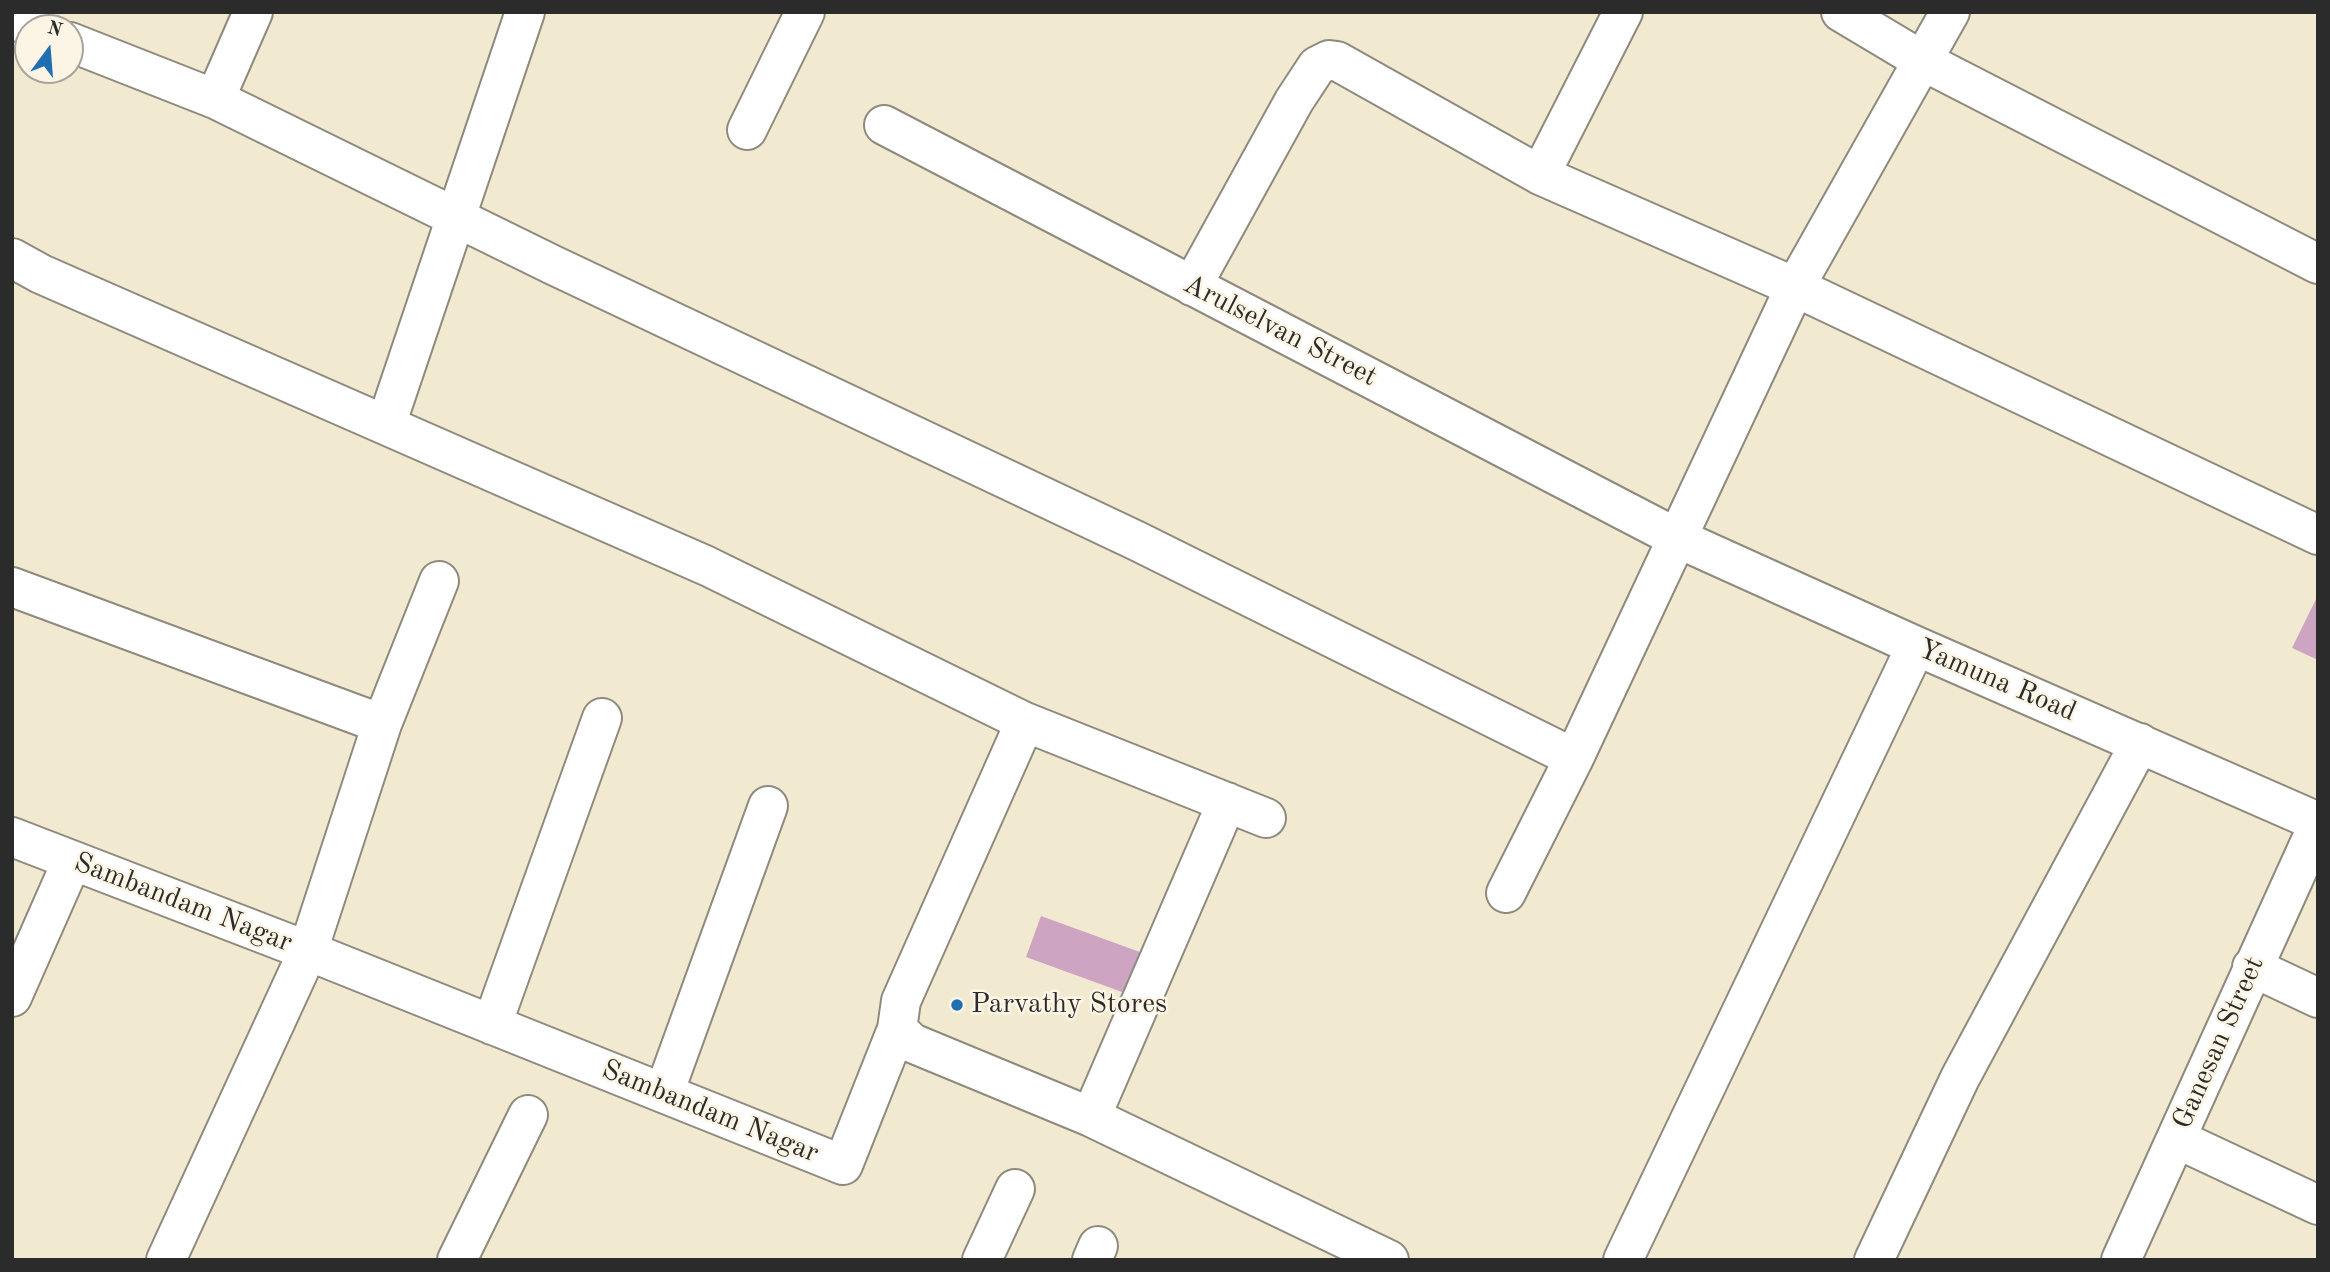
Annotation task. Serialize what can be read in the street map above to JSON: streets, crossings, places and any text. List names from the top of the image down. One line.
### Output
{"streets":{"street":["Arulselvan Street","Yamuna Road","Sambandam Nagar","Ganesan Street"]},"crossings":[["Arulselvan Street","Yamuna Road"],["Yamuna Road","Ganesan Street"]],"places":["Parvathy Stores"],"north":"top"}
